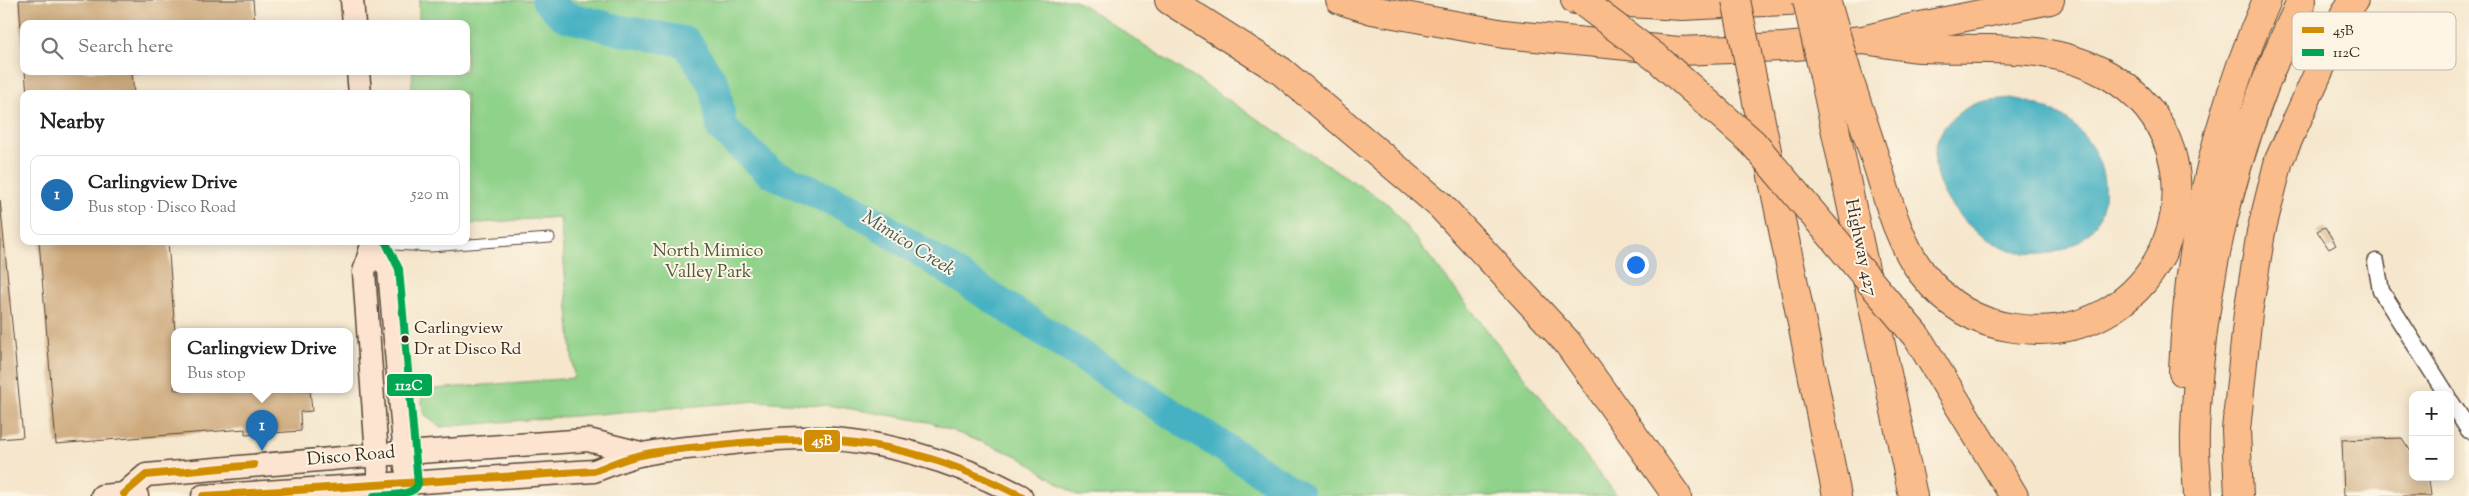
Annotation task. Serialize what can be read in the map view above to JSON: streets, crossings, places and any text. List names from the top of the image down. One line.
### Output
{"streets":{"highway":["Highway 427"],"main road":["Disco Road"]},"water":["Mimico Creek"],"parks":["North Mimico Valley Park"],"places":["Carlingview Dr at Disco Rd"],"lines":["transit line 112C","transit line 45B"],"legend":["45B","112C"],"page":{"search":"Search here","heading":"Nearby","list":[{"mark":"1","name":"Carlingview Drive","note":"Bus stop · Disco Road","value":"520 m"}],"popup":["Carlingview Drive","Bus stop"],"map_buttons":["+","−"],"pins":"1"}}
